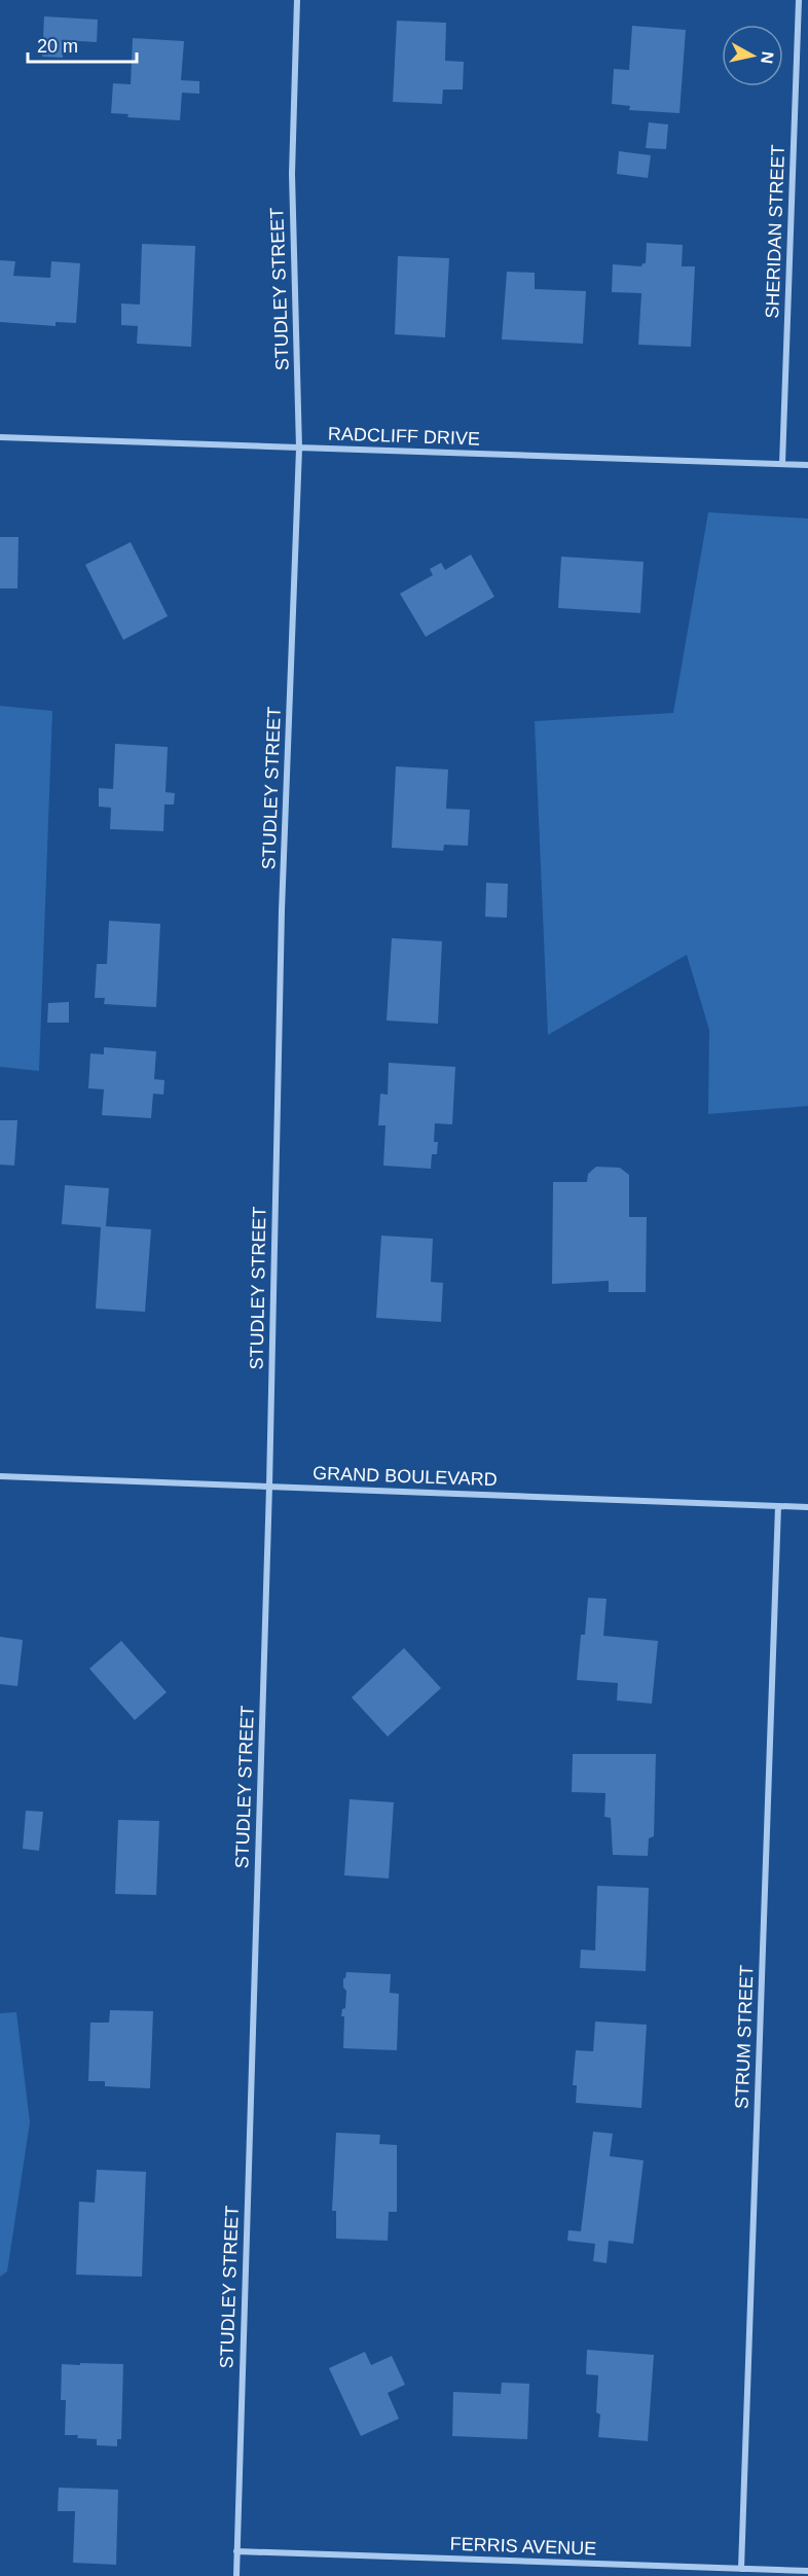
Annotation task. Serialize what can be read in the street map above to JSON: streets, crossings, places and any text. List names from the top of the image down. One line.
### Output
{"streets":{"street":["SHERIDAN STREET","STUDLEY STREET","RADCLIFF DRIVE","GRAND BOULEVARD","STRUM STREET","FERRIS AVENUE"]},"crossings":[["SHERIDAN STREET","RADCLIFF DRIVE"],["STUDLEY STREET","RADCLIFF DRIVE"],["STUDLEY STREET","GRAND BOULEVARD"],["STUDLEY STREET","FERRIS AVENUE"],["GRAND BOULEVARD","STRUM STREET"],["STRUM STREET","FERRIS AVENUE"]],"scale_bar":"20 m","north":"right"}
